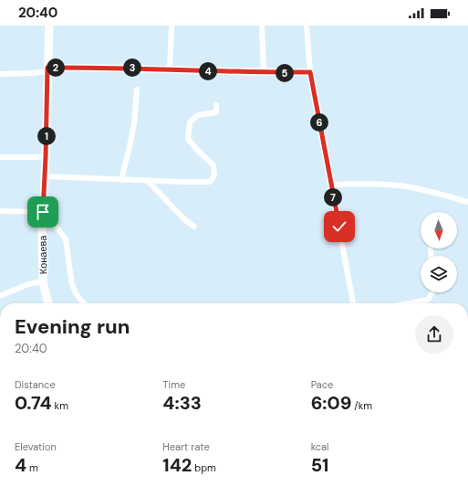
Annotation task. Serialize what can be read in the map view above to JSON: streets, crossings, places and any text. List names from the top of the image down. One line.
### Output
{"streets":{"main road":["Конаева"]},"north":"bottom","page":{"status":"20:40","pins":["2","3","4","5","6","1","7"],"heading":["Evening run","20:40"],"stats":[["Distance","0.74 km"],["Time","4:33"],["Pace","6:09 /km"],["Elevation","4 m"],["Heart rate","142 bpm"],["kcal","51"]]}}
